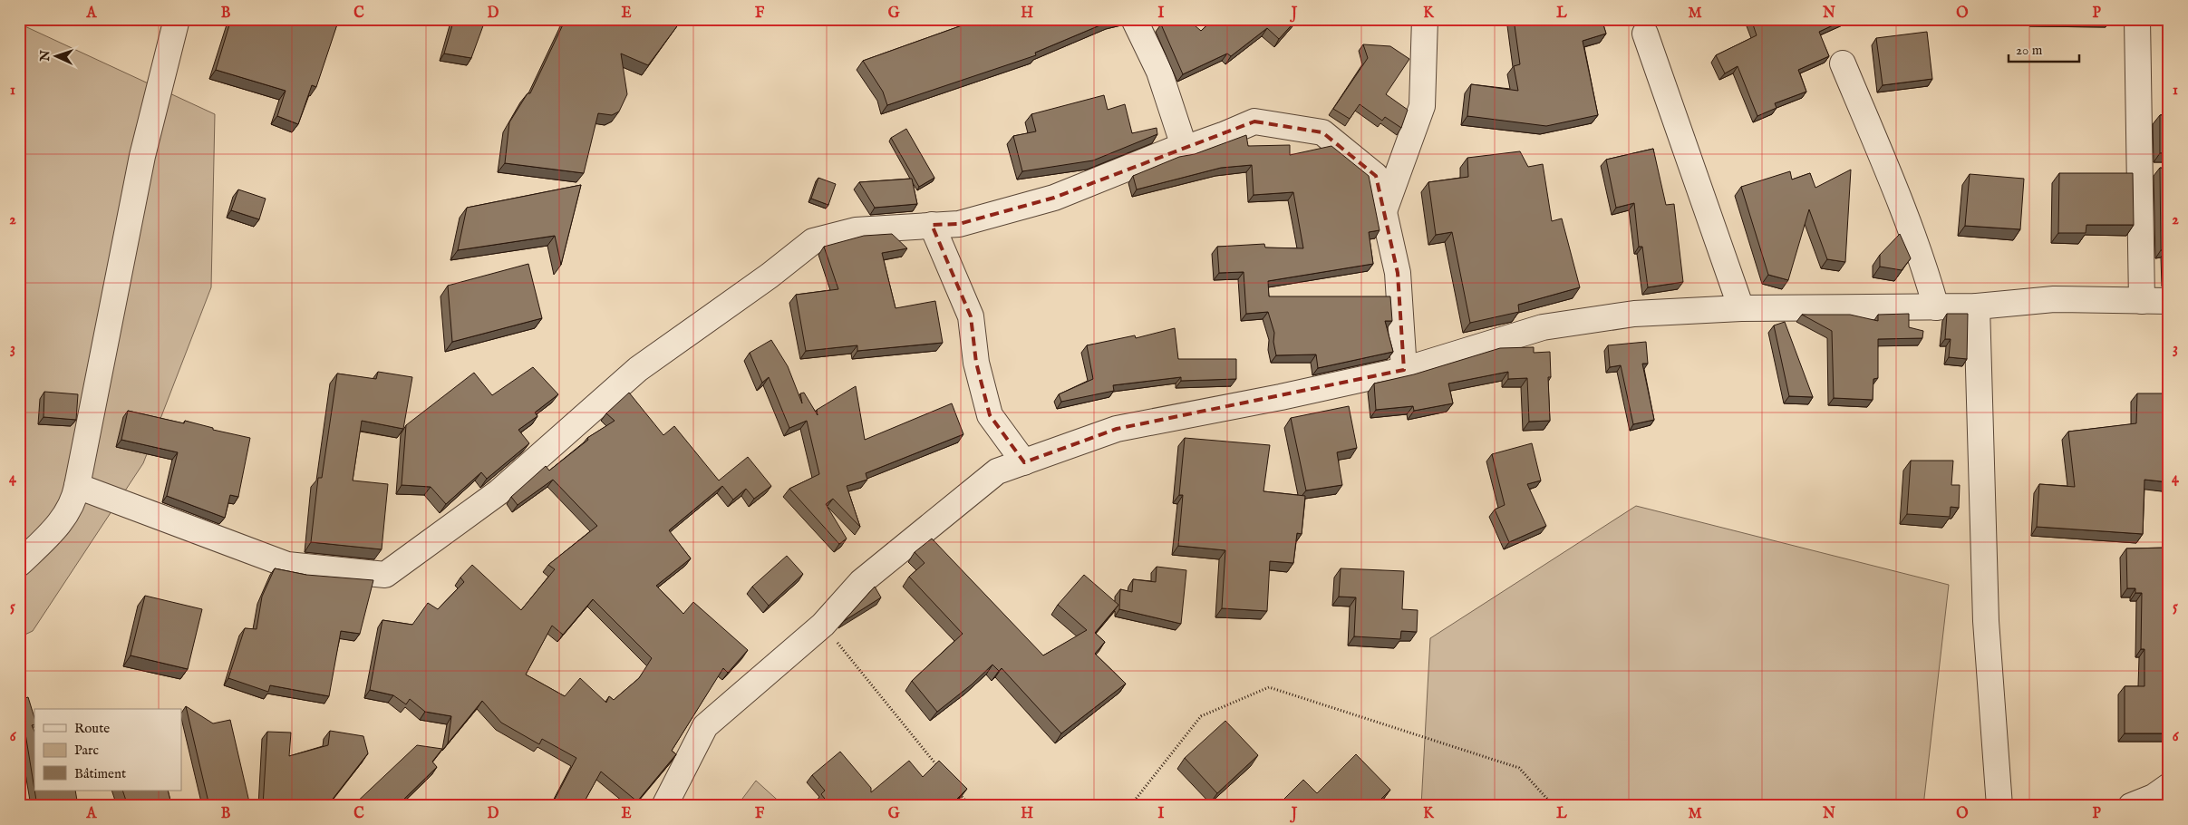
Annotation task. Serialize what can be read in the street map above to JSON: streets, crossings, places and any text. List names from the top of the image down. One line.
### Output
{"legend":["Route","Parc","Bâtiment"],"scale_bar":"20 m","north":"left","grid":{"columns":["A","B","C","D","E","F","G","H","I","J","K","L","M","N","O","P"],"rows":["1","2","3","4","5","6"]}}
